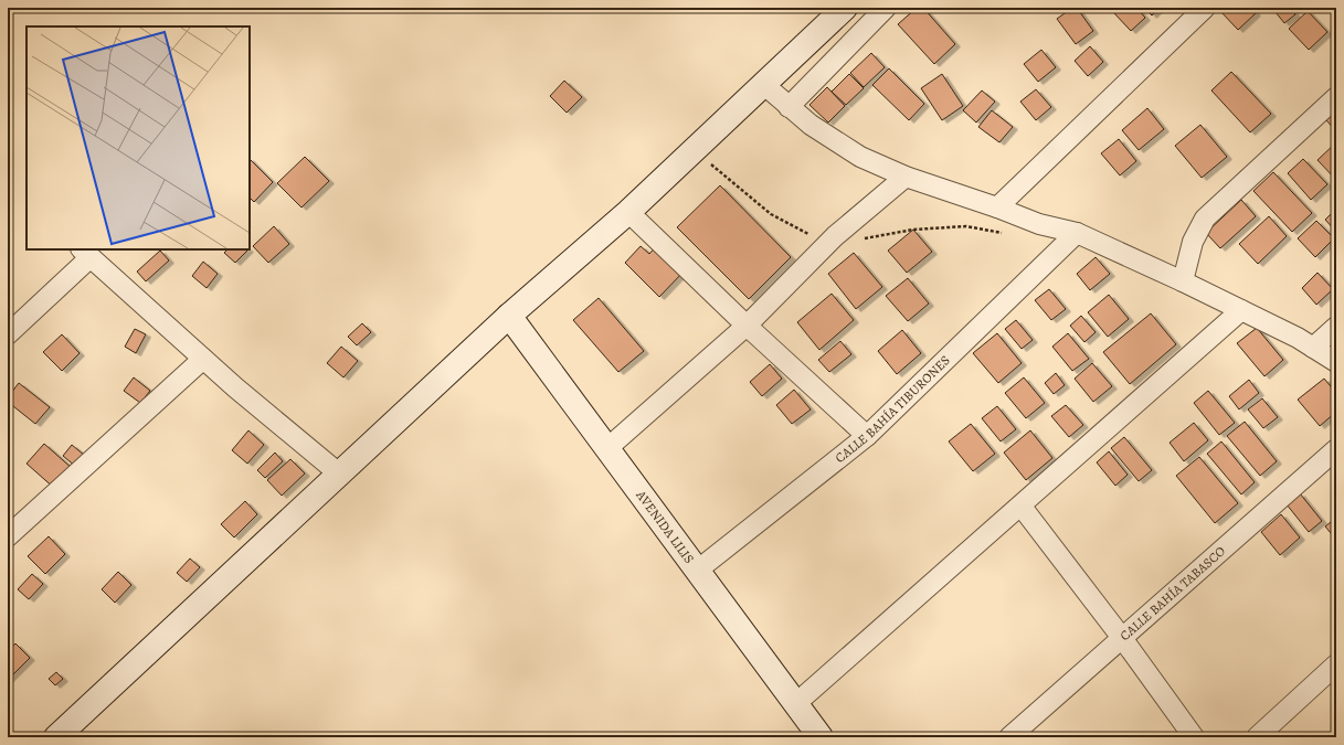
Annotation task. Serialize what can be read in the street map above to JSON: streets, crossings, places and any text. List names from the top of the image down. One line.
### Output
{"streets":{"main road":["AVENIDA LILIS"],"street":["CALLE BAHÍA TIBURONES","CALLE BAHÍA TABASCO"]},"crossings":[["CALLE BAHÍA TIBURONES","AVENIDA LILIS"]]}
